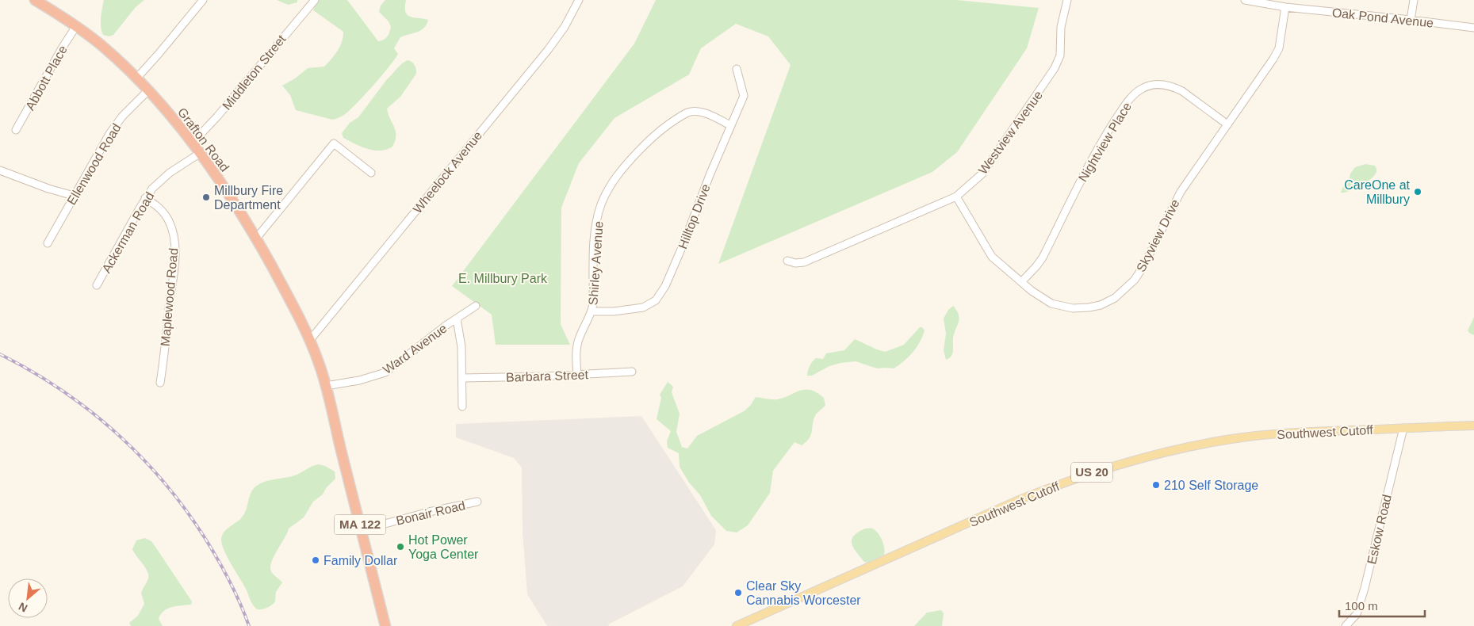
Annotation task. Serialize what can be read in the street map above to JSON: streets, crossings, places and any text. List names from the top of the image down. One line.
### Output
{"streets":{"highway":["Grafton Road","MA 122"],"main road":["Southwest Cutoff","US 20"],"street":["Oak Pond Avenue","Middleton Street","Abbott Place","Westview Avenue","Nightview Place","Ellenwood Road","Wheelock Avenue","Hilltop Drive","Ackerman Road","Skyview Drive","Shirley Avenue","Maplewood Road","Ward Avenue","Barbara Street","Bonair Road","Eskow Road"]},"crossings":[["Oak Pond Avenue","Skyview Drive"],["Middleton Street","Grafton Road"],["Abbott Place","Grafton Road"],["Westview Avenue","Skyview Drive"],["Grafton Road","Ellenwood Road"],["Grafton Road","Wheelock Avenue"],["Grafton Road","Ackerman Road"],["Grafton Road","Ward Avenue"],["Grafton Road","Bonair Road"],["Grafton Road","MA 122"],["Nightview Place","Skyview Drive"],["Hilltop Drive","Shirley Avenue"],["Ackerman Road","Maplewood Road"],["Shirley Avenue","Barbara Street"],["Southwest Cutoff","Eskow Road"],["Bonair Road","MA 122"]],"parks":["E. Millbury Park"],"places":["CareOne at Millbury","Millbury Fire Department","210 Self Storage","Hot Power Yoga Center","Family Dollar","Clear Sky Cannabis Worcester"],"scale_bar":"100 m","north":"bottom left"}
